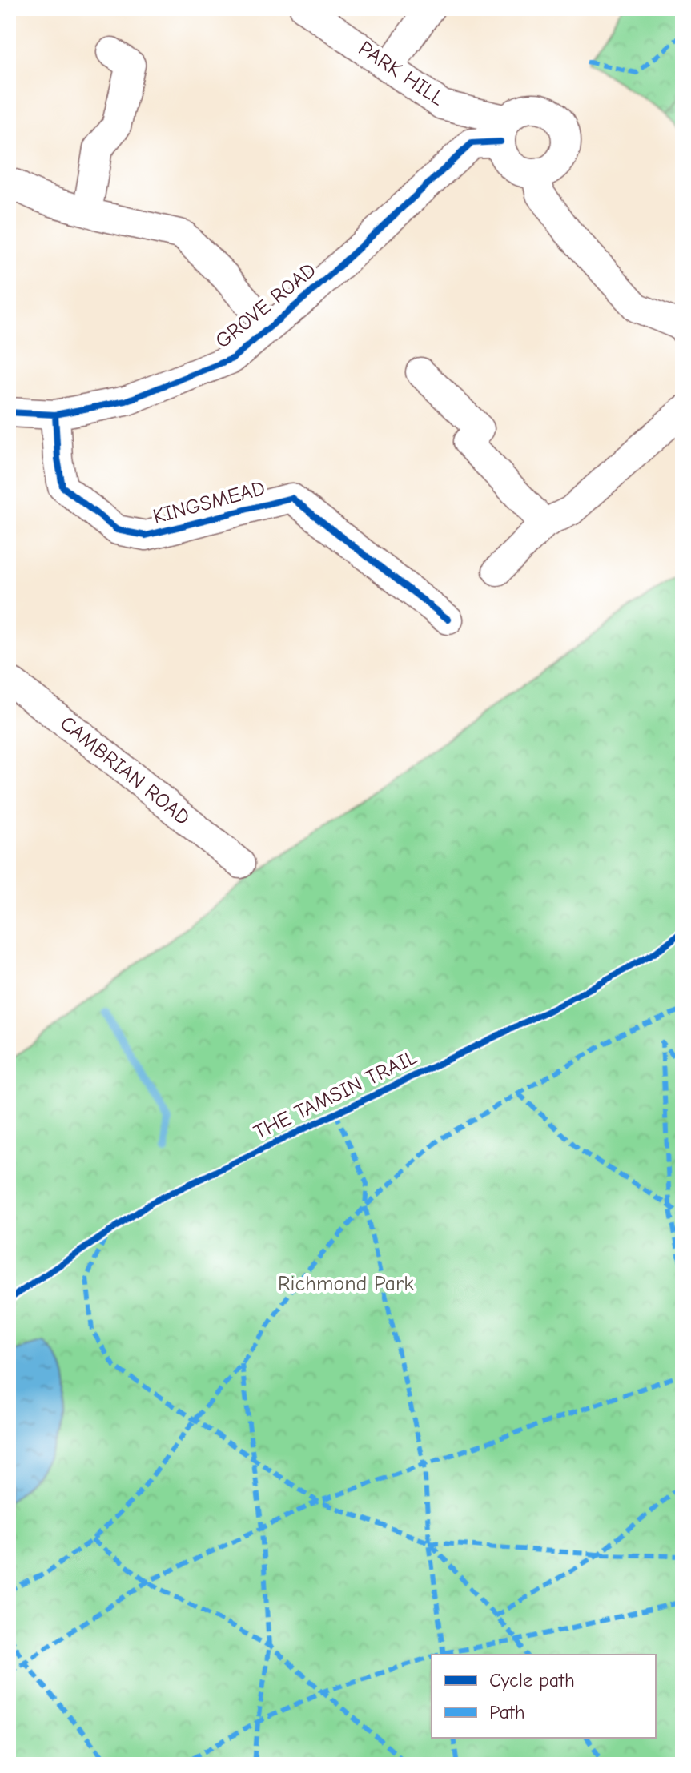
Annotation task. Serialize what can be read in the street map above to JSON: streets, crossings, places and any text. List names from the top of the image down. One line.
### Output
{"streets":{"street":["PARK HILL","GROVE ROAD","KINGSMEAD","CAMBRIAN ROAD"],"cycle path":["THE TAMSIN TRAIL"]},"crossings":[["PARK HILL","GROVE ROAD"],["GROVE ROAD","KINGSMEAD"]],"parks":["Richmond Park"],"legend":["Cycle path","Path"]}
